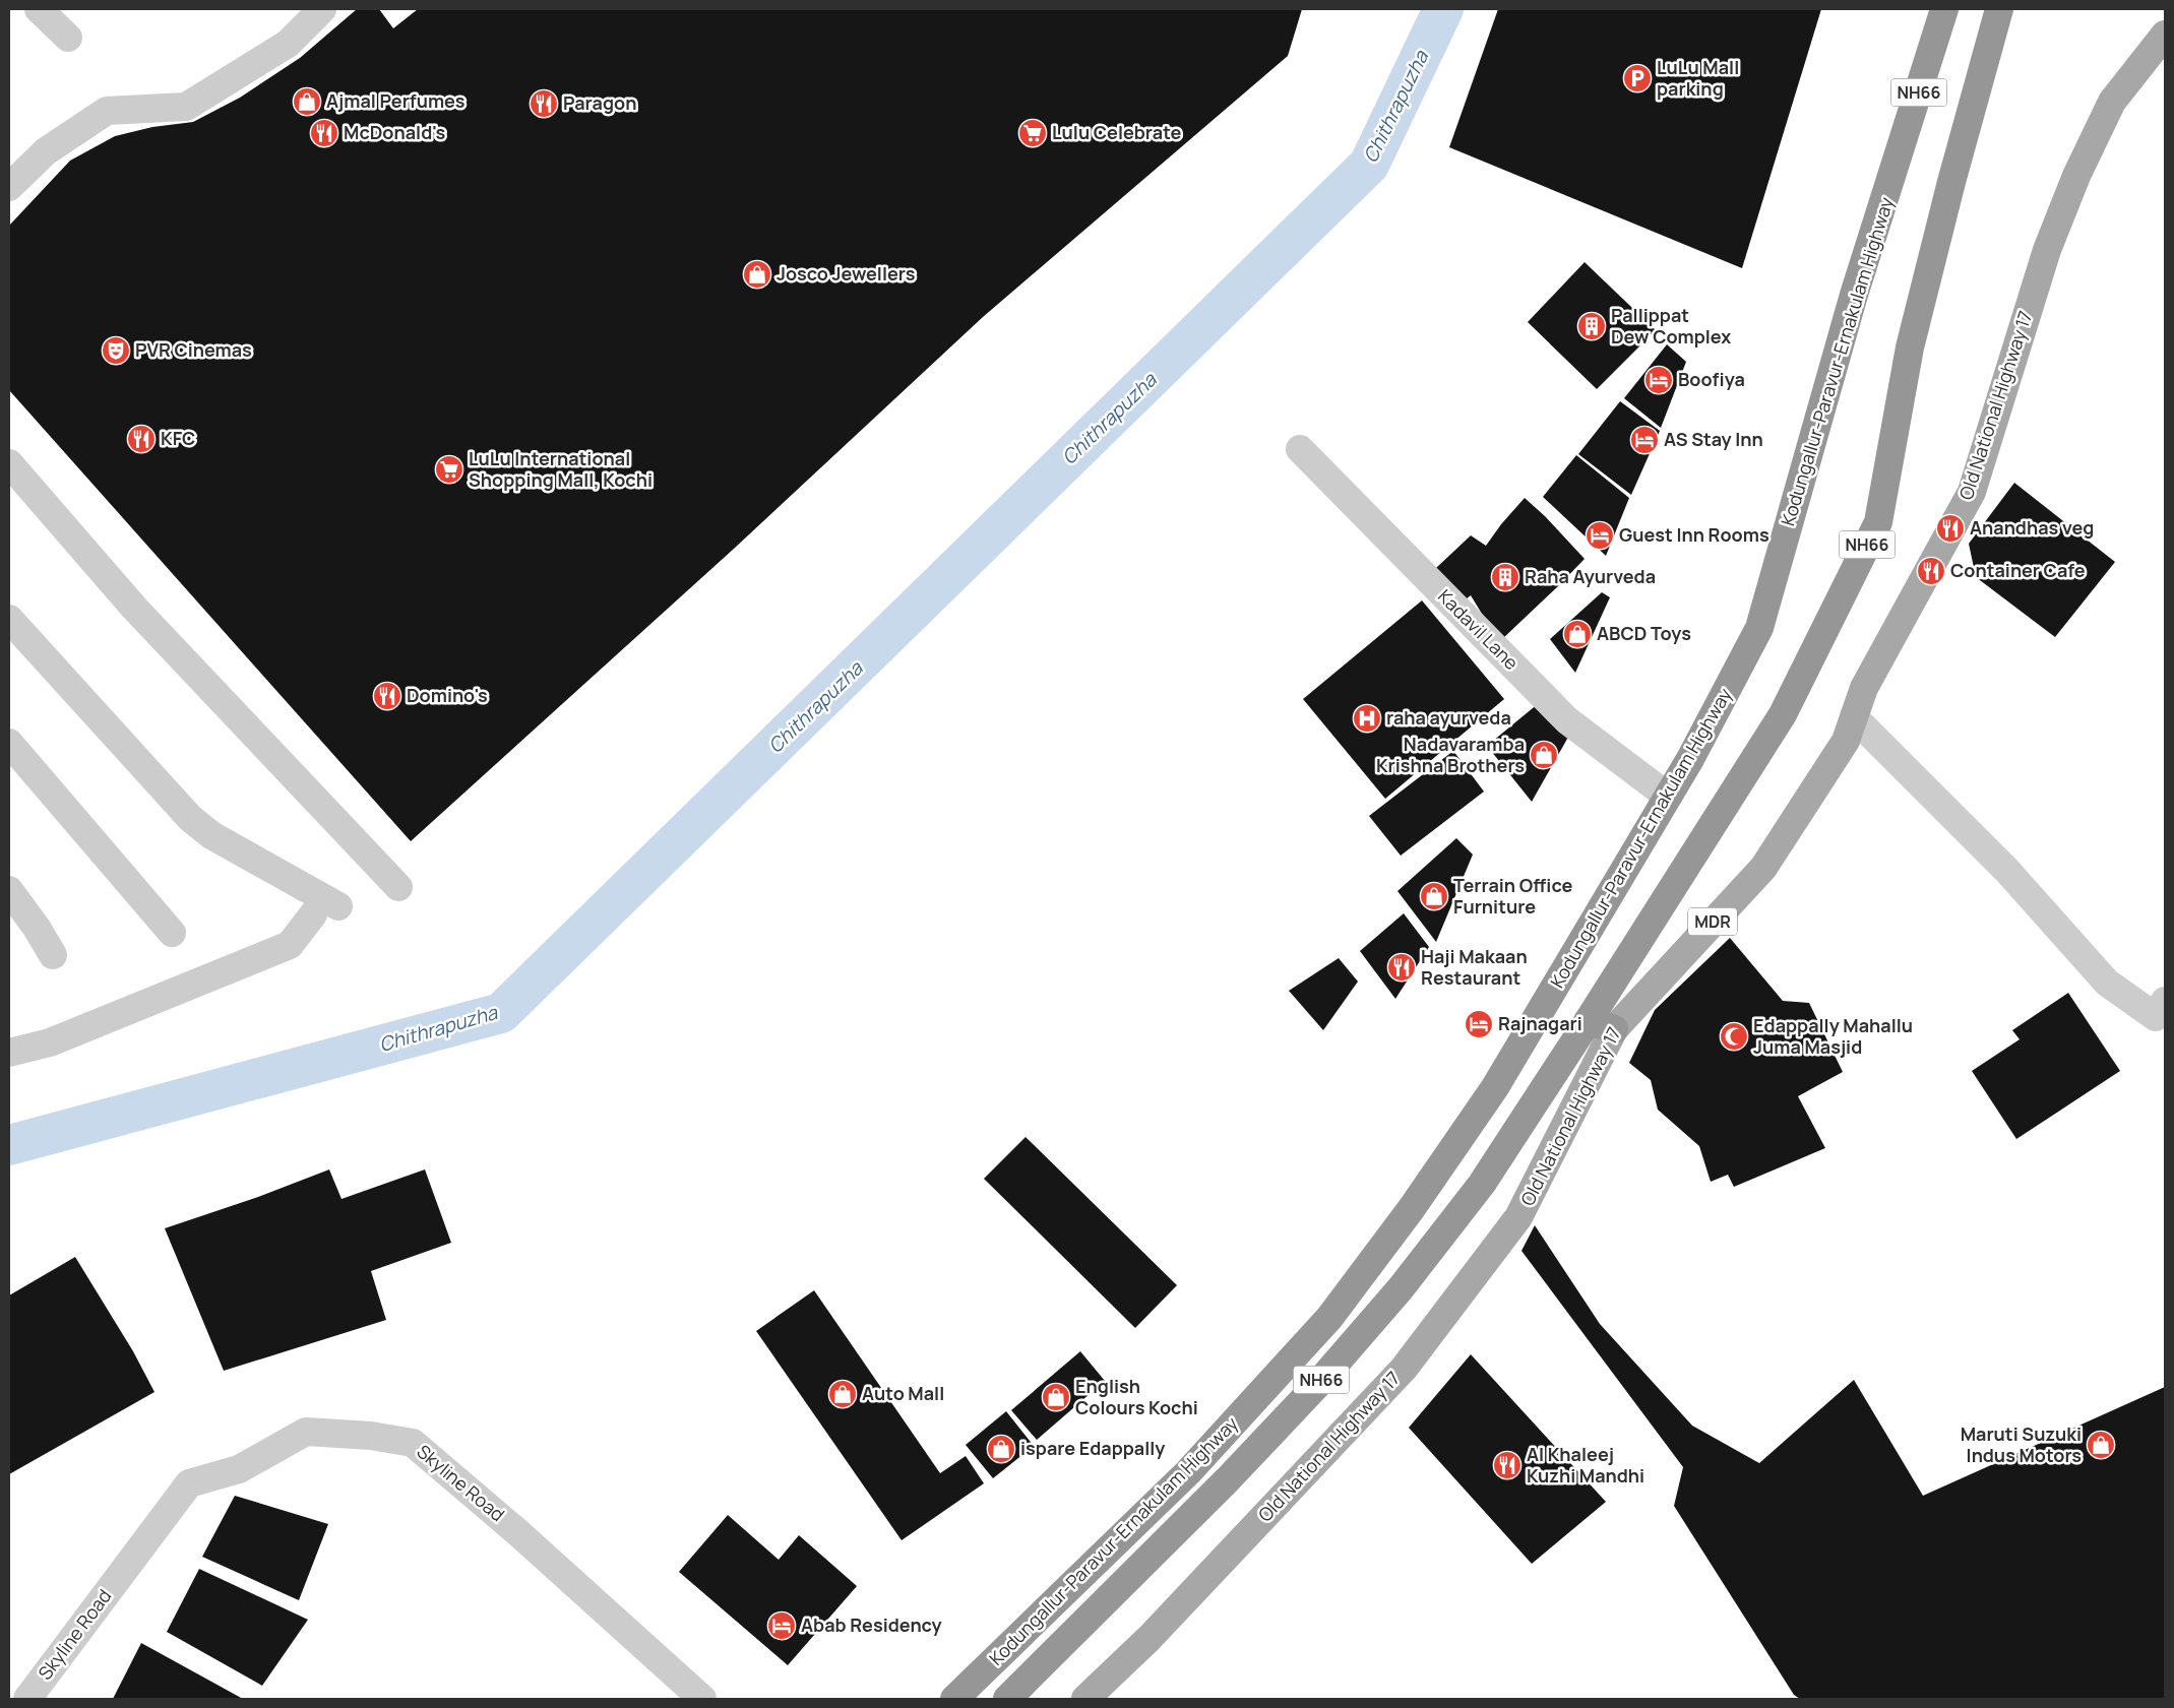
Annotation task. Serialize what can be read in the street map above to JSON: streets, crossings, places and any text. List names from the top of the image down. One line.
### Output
{"streets":{"highway":["NH66","Kodungallur-Paravur-Ernakulam Highway"],"main road":["Old National Highway 17","MDR"],"street":["Kadavil Lane","Skyline Road"]},"crossings":[["NH66","Kodungallur-Paravur-Ernakulam Highway"],["NH66","Old National Highway 17"],["Kodungallur-Paravur-Ernakulam Highway","Old National Highway 17"],["Kodungallur-Paravur-Ernakulam Highway","Kadavil Lane"]],"water":["Chithrapuzha"],"places":{"parking":["LuLu Mall parking"],"shop":["Ajmal Perfumes","Josco Jewellers","ABCD Toys","Nadavaramba Krishna Brothers","Terrain Office Furniture","Auto Mall","English Colours Kochi","Maruti Suzuki Indus Motors","ispare Edappally"],"restaurant":["Paragon","McDonald's","KFC","Anandhas veg","Container Cafe","Domino's","Haji Makaan Restaurant","Al Khaleej Kuzhi Mandhi"],"supermarket":["Lulu Celebrate","LuLu International Shopping Mall, Kochi"],"building":["Pallippat Dew Complex","Raha Ayurveda"],"theatre":["PVR Cinemas"],"hotel":["Boofiya","AS Stay Inn","Guest Inn Rooms","Rajnagari","Abab Residency"],"hospital":["raha ayurveda"],"mosque":["Edappally Mahallu Juma Masjid"]}}
